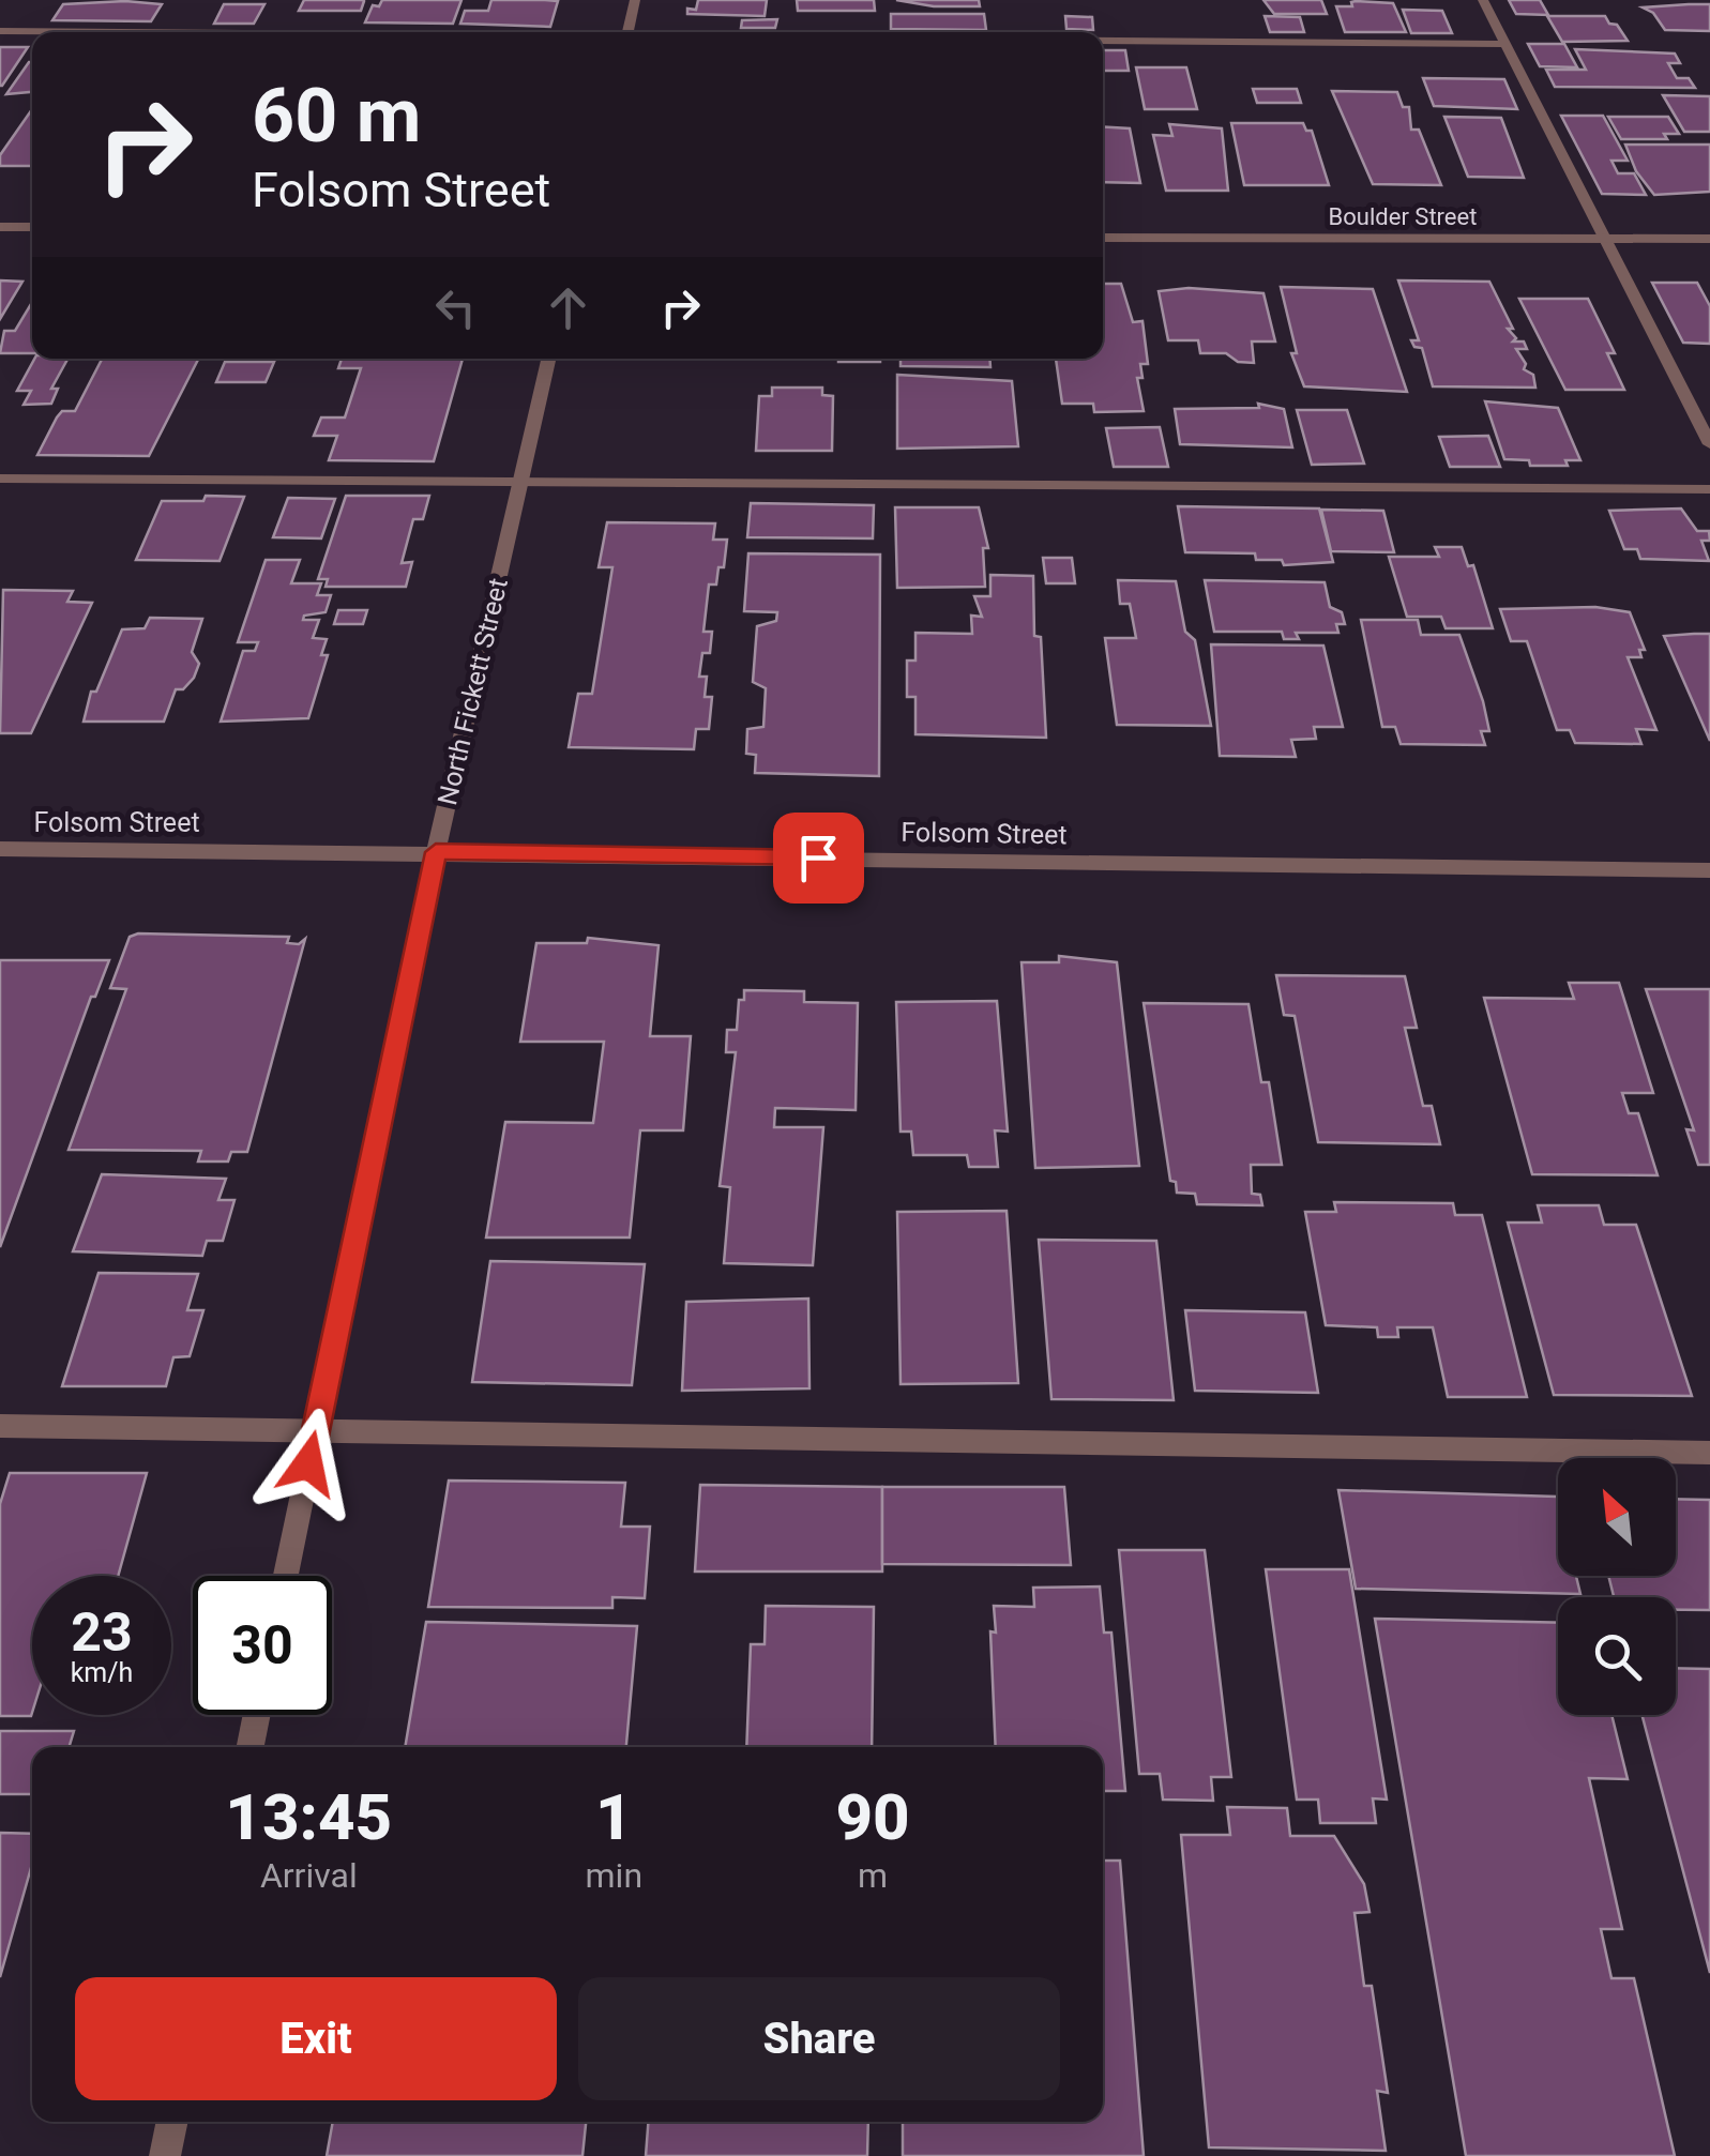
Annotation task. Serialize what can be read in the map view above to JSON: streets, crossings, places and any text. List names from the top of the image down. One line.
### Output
{"streets":{"street":["Boulder Street","North Fickett Street","Folsom Street"]},"crossings":[["North Fickett Street","Folsom Street"]],"north":"top left","page":{"turn":["60 m","Folsom Street"],"speed":"23 km/h","limit":"30","eta":["13:45","Arrival","1","min","90","m"],"buttons":["Exit","Share"]}}
